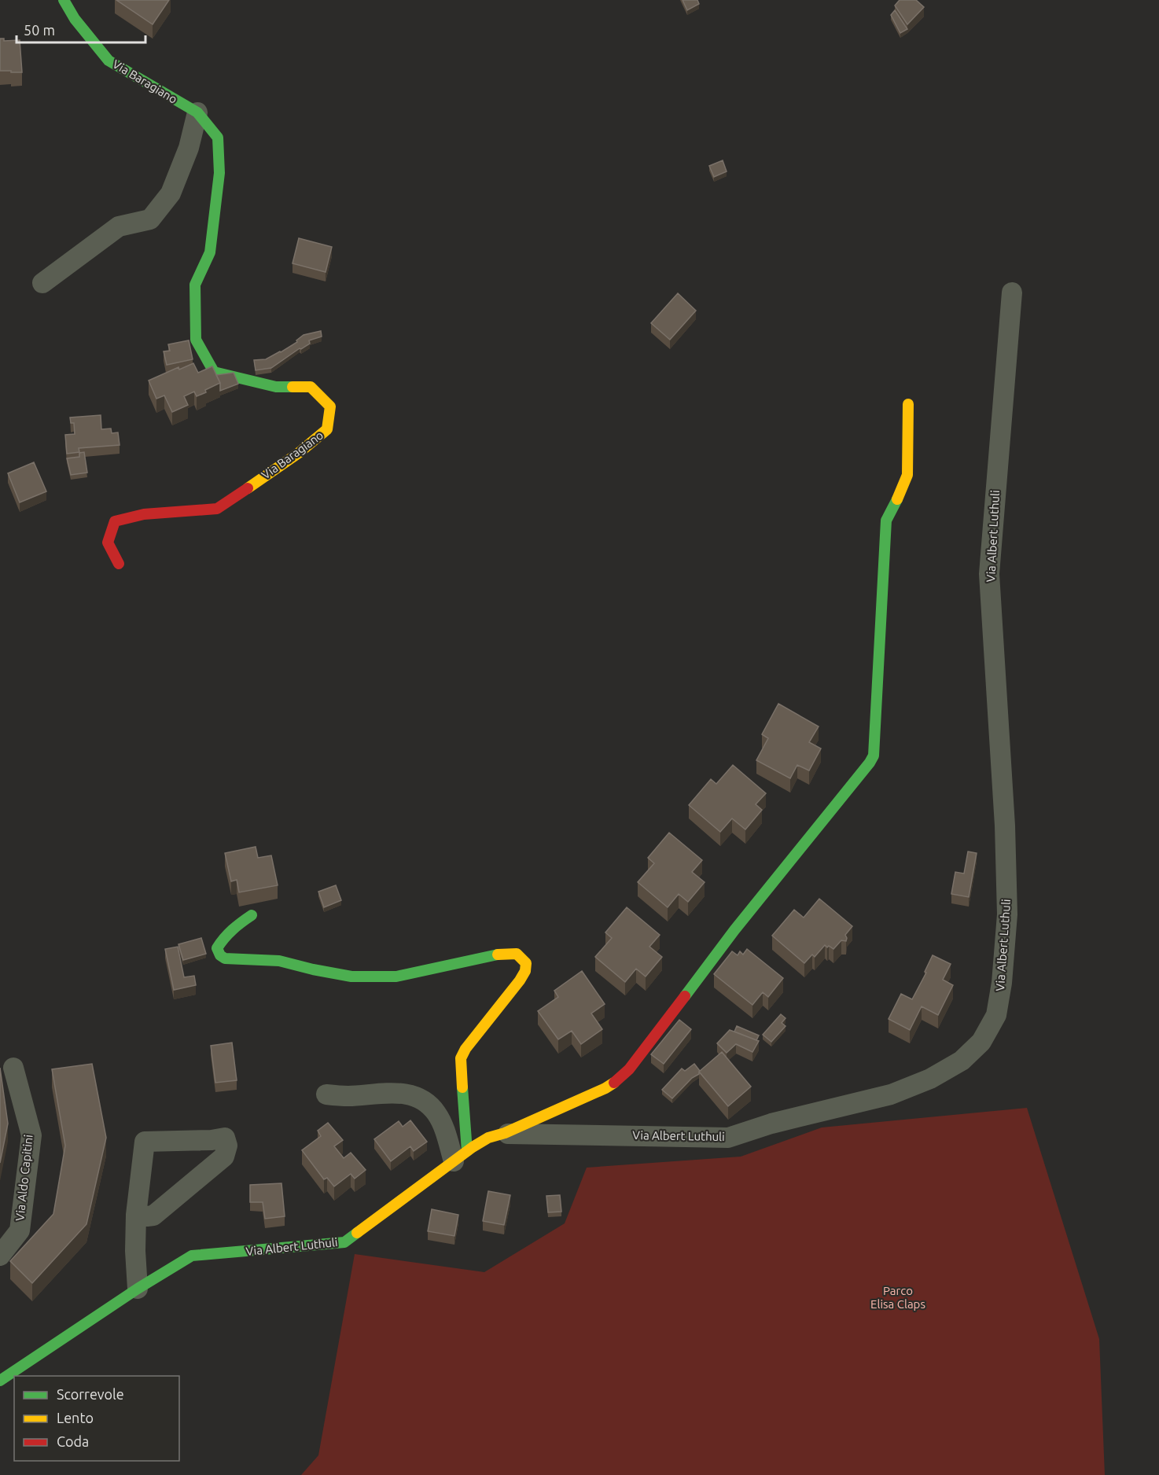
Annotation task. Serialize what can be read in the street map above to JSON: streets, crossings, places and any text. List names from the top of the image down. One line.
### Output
{"streets":{"street":["Via Baragiano","Via Albert Luthuli","Via Aldo Capitini"]},"parks":["Parco Elisa Claps"],"legend":["Scorrevole","Lento","Coda"],"scale_bar":"50 m"}
